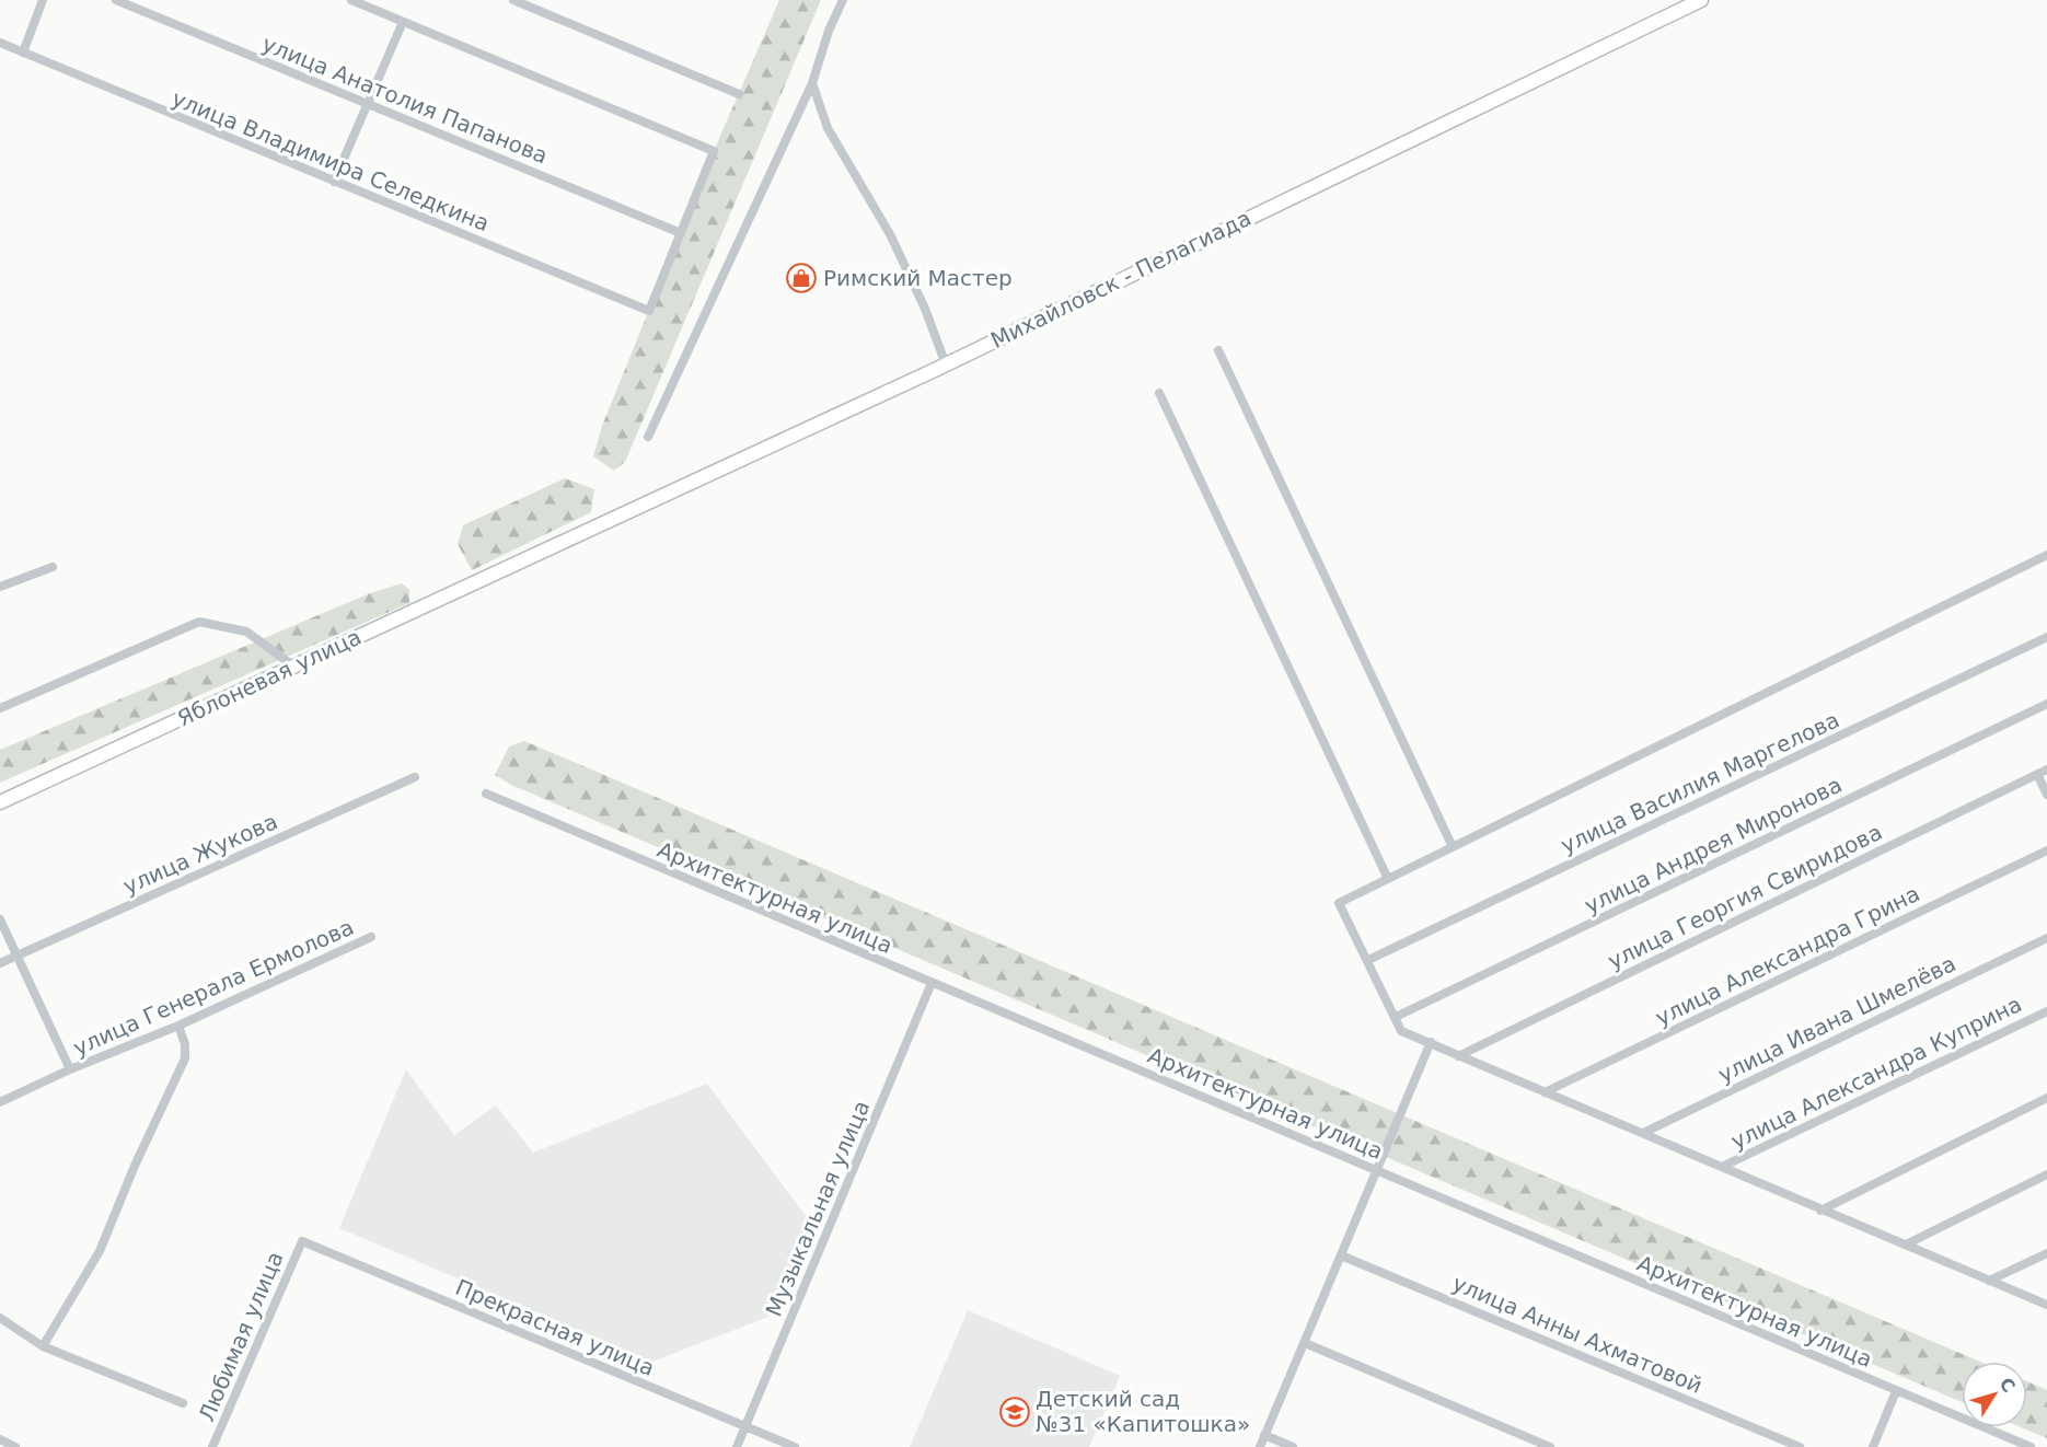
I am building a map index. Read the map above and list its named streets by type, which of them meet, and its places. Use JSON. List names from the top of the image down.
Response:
{
  "streets": {
    "street": [
      "улица Анатолия Папанова",
      "улица Владимира Селедкина",
      "Михайловск - Пелагиада",
      "Яблоневая улица",
      "улица Василия Маргелова",
      "улица Андрея Миронова",
      "улица Жукова",
      "улица Георгия Свиридова",
      "Архитектурная улица",
      "улица Александра Грина",
      "улица Генерала Ермолова",
      "улица Ивана Шмелёва",
      "улица Александра Куприна",
      "Музыкальная улица",
      "Прекрасная улица",
      "улица Анны Ахматовой",
      "Любимая улица"
    ]
  },
  "crossings": [
    ["улица Анатолия Папанова", "улица Владимира Селедкина"],
    ["Михайловск - Пелагиада", "Яблоневая улица"],
    ["Архитектурная улица", "Музыкальная улица"],
    ["Музыкальная улица", "Прекрасная улица"],
    ["Прекрасная улица", "Любимая улица"]
  ],
  "places": {
    "shop": ["Римский Мастер"],
    "school or university": ["Детский сад №31 «Капитошка»"]
  },
  "north": "top right"
}
